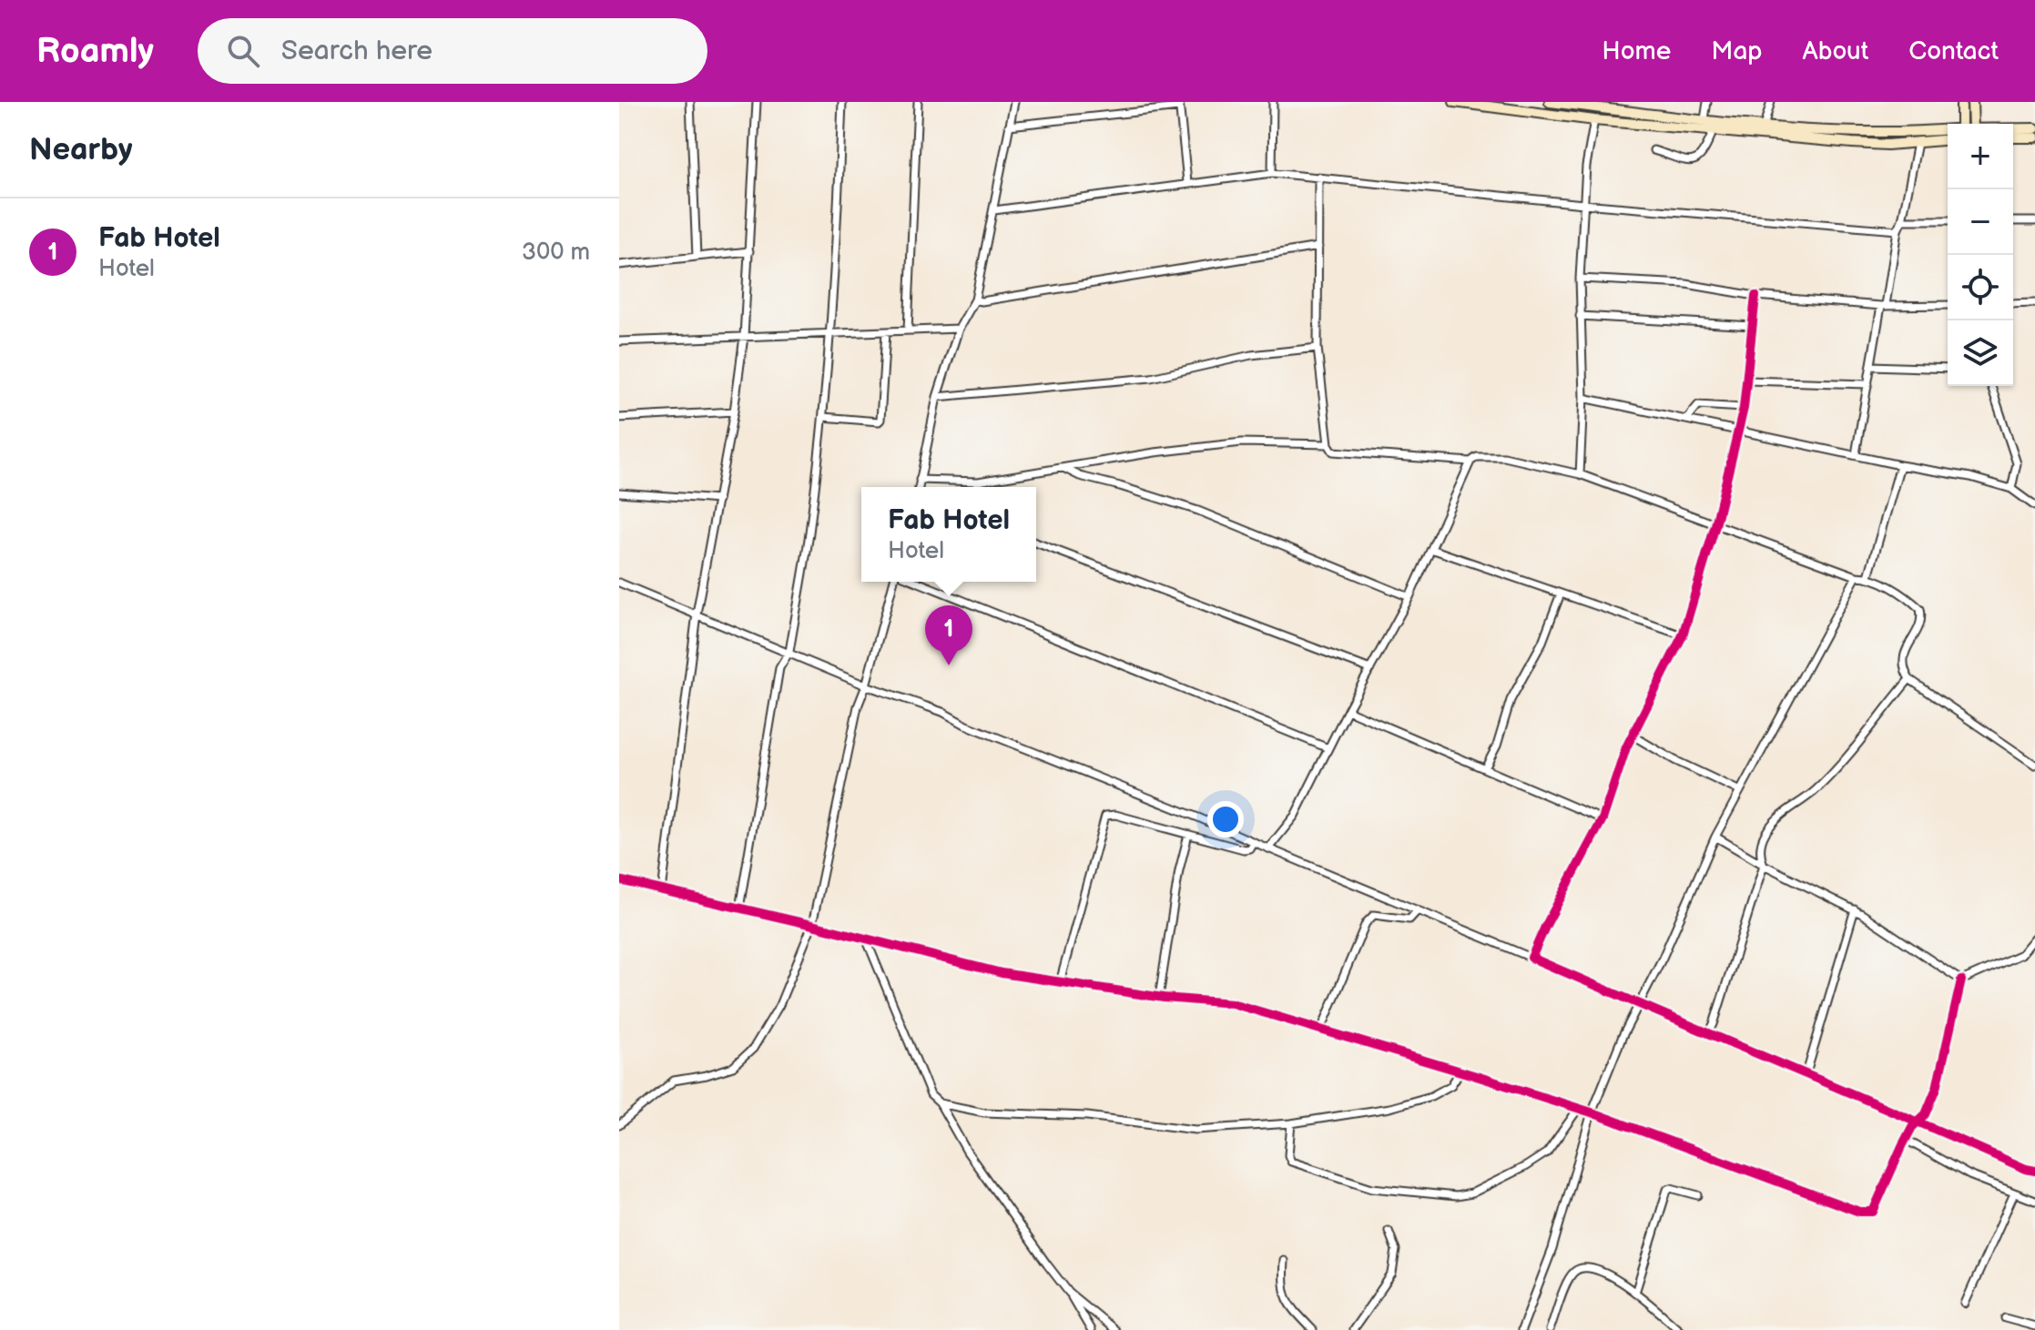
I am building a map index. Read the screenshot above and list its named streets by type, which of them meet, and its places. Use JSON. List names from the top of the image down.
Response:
{
  "page": {
    "header": "Roamly",
    "search": "Search here",
    "nav": [
      "Home",
      "Map",
      "About",
      "Contact"
    ],
    "heading": "Nearby",
    "map_buttons": ["+", "−"],
    "list": [
      {
        "mark": "1",
        "name": "Fab Hotel",
        "note": "Hotel",
        "value": "300 m"
      }
    ],
    "popup": ["Fab Hotel", "Hotel"],
    "pins": "1"
  }
}
